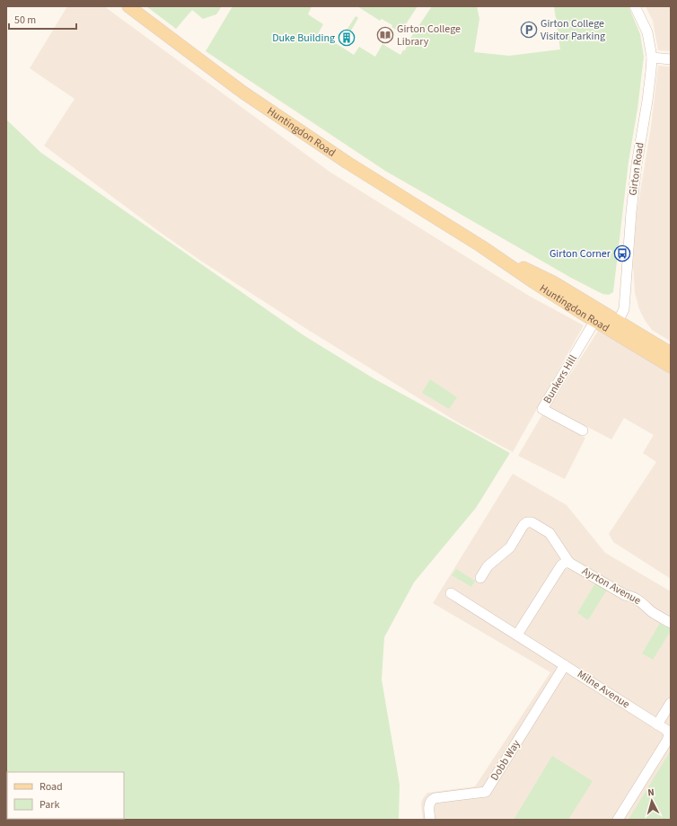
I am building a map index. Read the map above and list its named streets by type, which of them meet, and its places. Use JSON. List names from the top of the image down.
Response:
{
  "streets": {
    "main road": ["Huntingdon Road"],
    "street": [
      "Girton Road",
      "Bunkers Hill",
      "Ayrton Avenue",
      "Milne Avenue",
      "Dobb Way"
    ]
  },
  "crossings": [
    ["Huntingdon Road", "Girton Road"],
    ["Huntingdon Road", "Bunkers Hill"],
    ["Ayrton Avenue", "Milne Avenue"],
    ["Milne Avenue", "Dobb Way"]
  ],
  "places": {
    "parking": ["Girton College Visitor Parking"],
    "library": ["Girton College Library"],
    "building": ["Duke Building"],
    "bus stop": ["Girton Corner"]
  },
  "legend": ["Road", "Park"],
  "scale_bar": "50 m",
  "north": "top"
}
